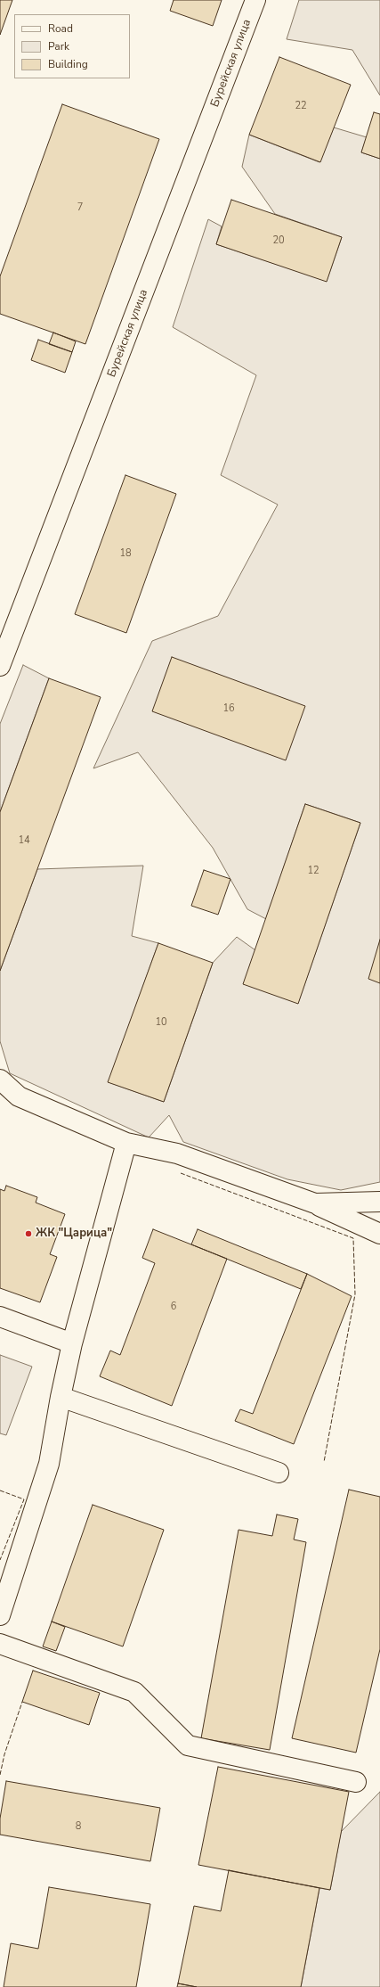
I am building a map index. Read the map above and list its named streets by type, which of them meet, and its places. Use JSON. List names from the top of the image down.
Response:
{
  "streets": {
    "street": ["Бурейская улица"]
  },
  "places": ["ЖК \"Царица\""],
  "house_numbers": [
    "22",
    "7",
    "20",
    "18",
    "16",
    "14",
    "12",
    "10",
    "6",
    "8"
  ],
  "legend": ["Road", "Park", "Building"]
}
